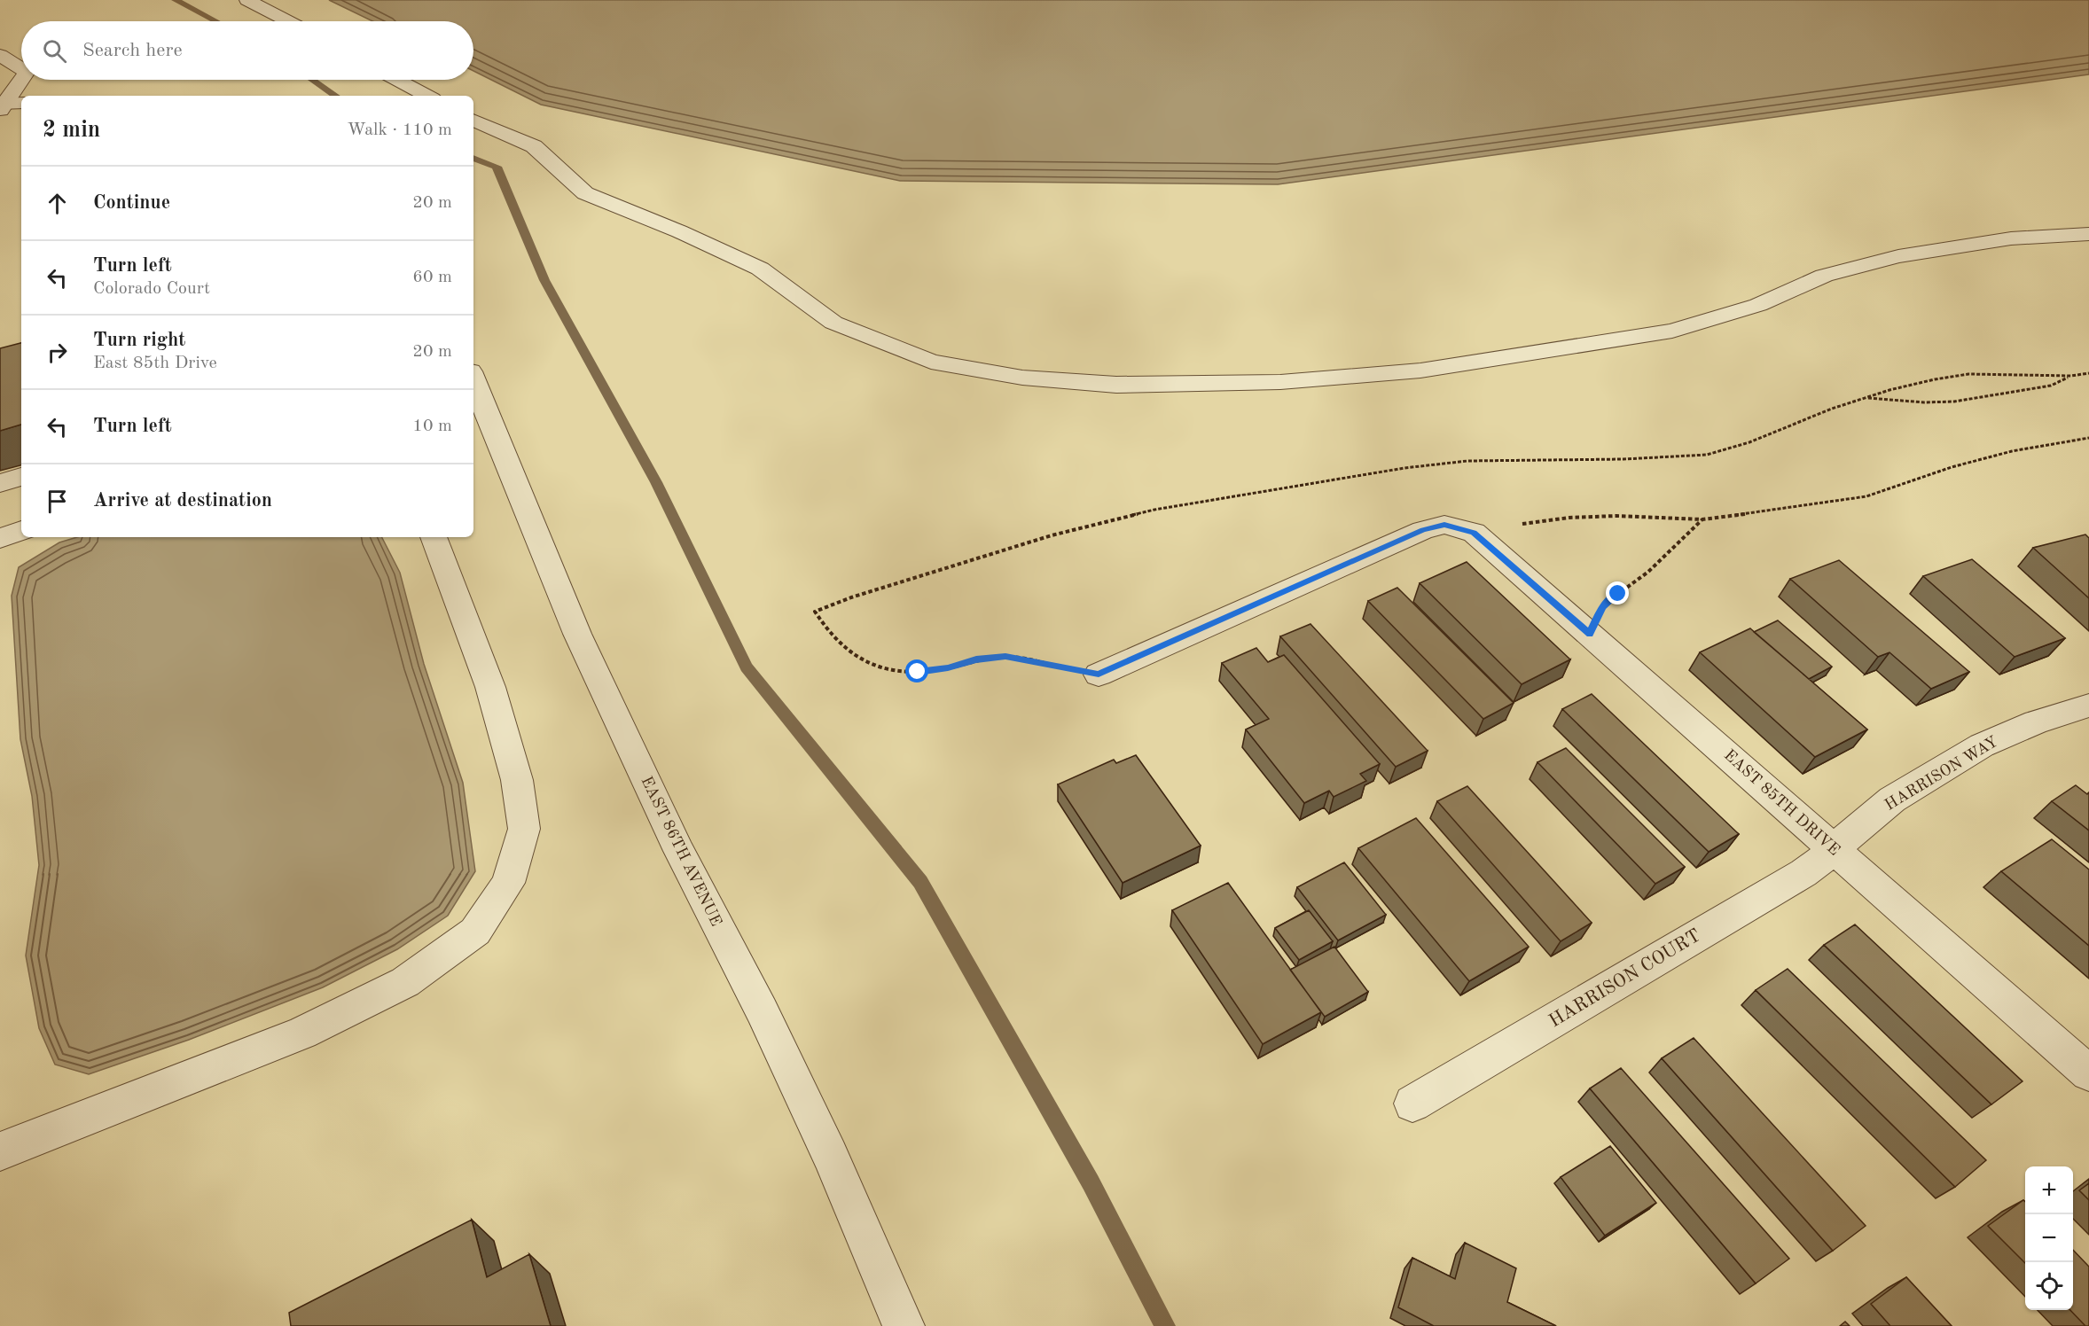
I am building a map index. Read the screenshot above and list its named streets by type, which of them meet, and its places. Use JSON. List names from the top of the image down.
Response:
{
  "streets": {
    "street": [
      "HARRISON WAY",
      "EAST 85TH DRIVE",
      "EAST 86TH AVENUE",
      "HARRISON COURT"
    ]
  },
  "crossings": [
    ["HARRISON WAY", "EAST 85TH DRIVE"],
    ["HARRISON WAY", "HARRISON COURT"],
    ["EAST 85TH DRIVE", "HARRISON COURT"]
  ],
  "page": {
    "search": "Search here",
    "heading": ["2 min", "Walk · 110 m"],
    "list": [
      ["Continue", "20 m"],
      ["Turn left", "Colorado Court", "60 m"],
      ["Turn right", "East 85th Drive", "20 m"],
      ["Turn left", "10 m"],
      "Arrive at destination"
    ],
    "map_buttons": ["+", "−"]
  }
}
